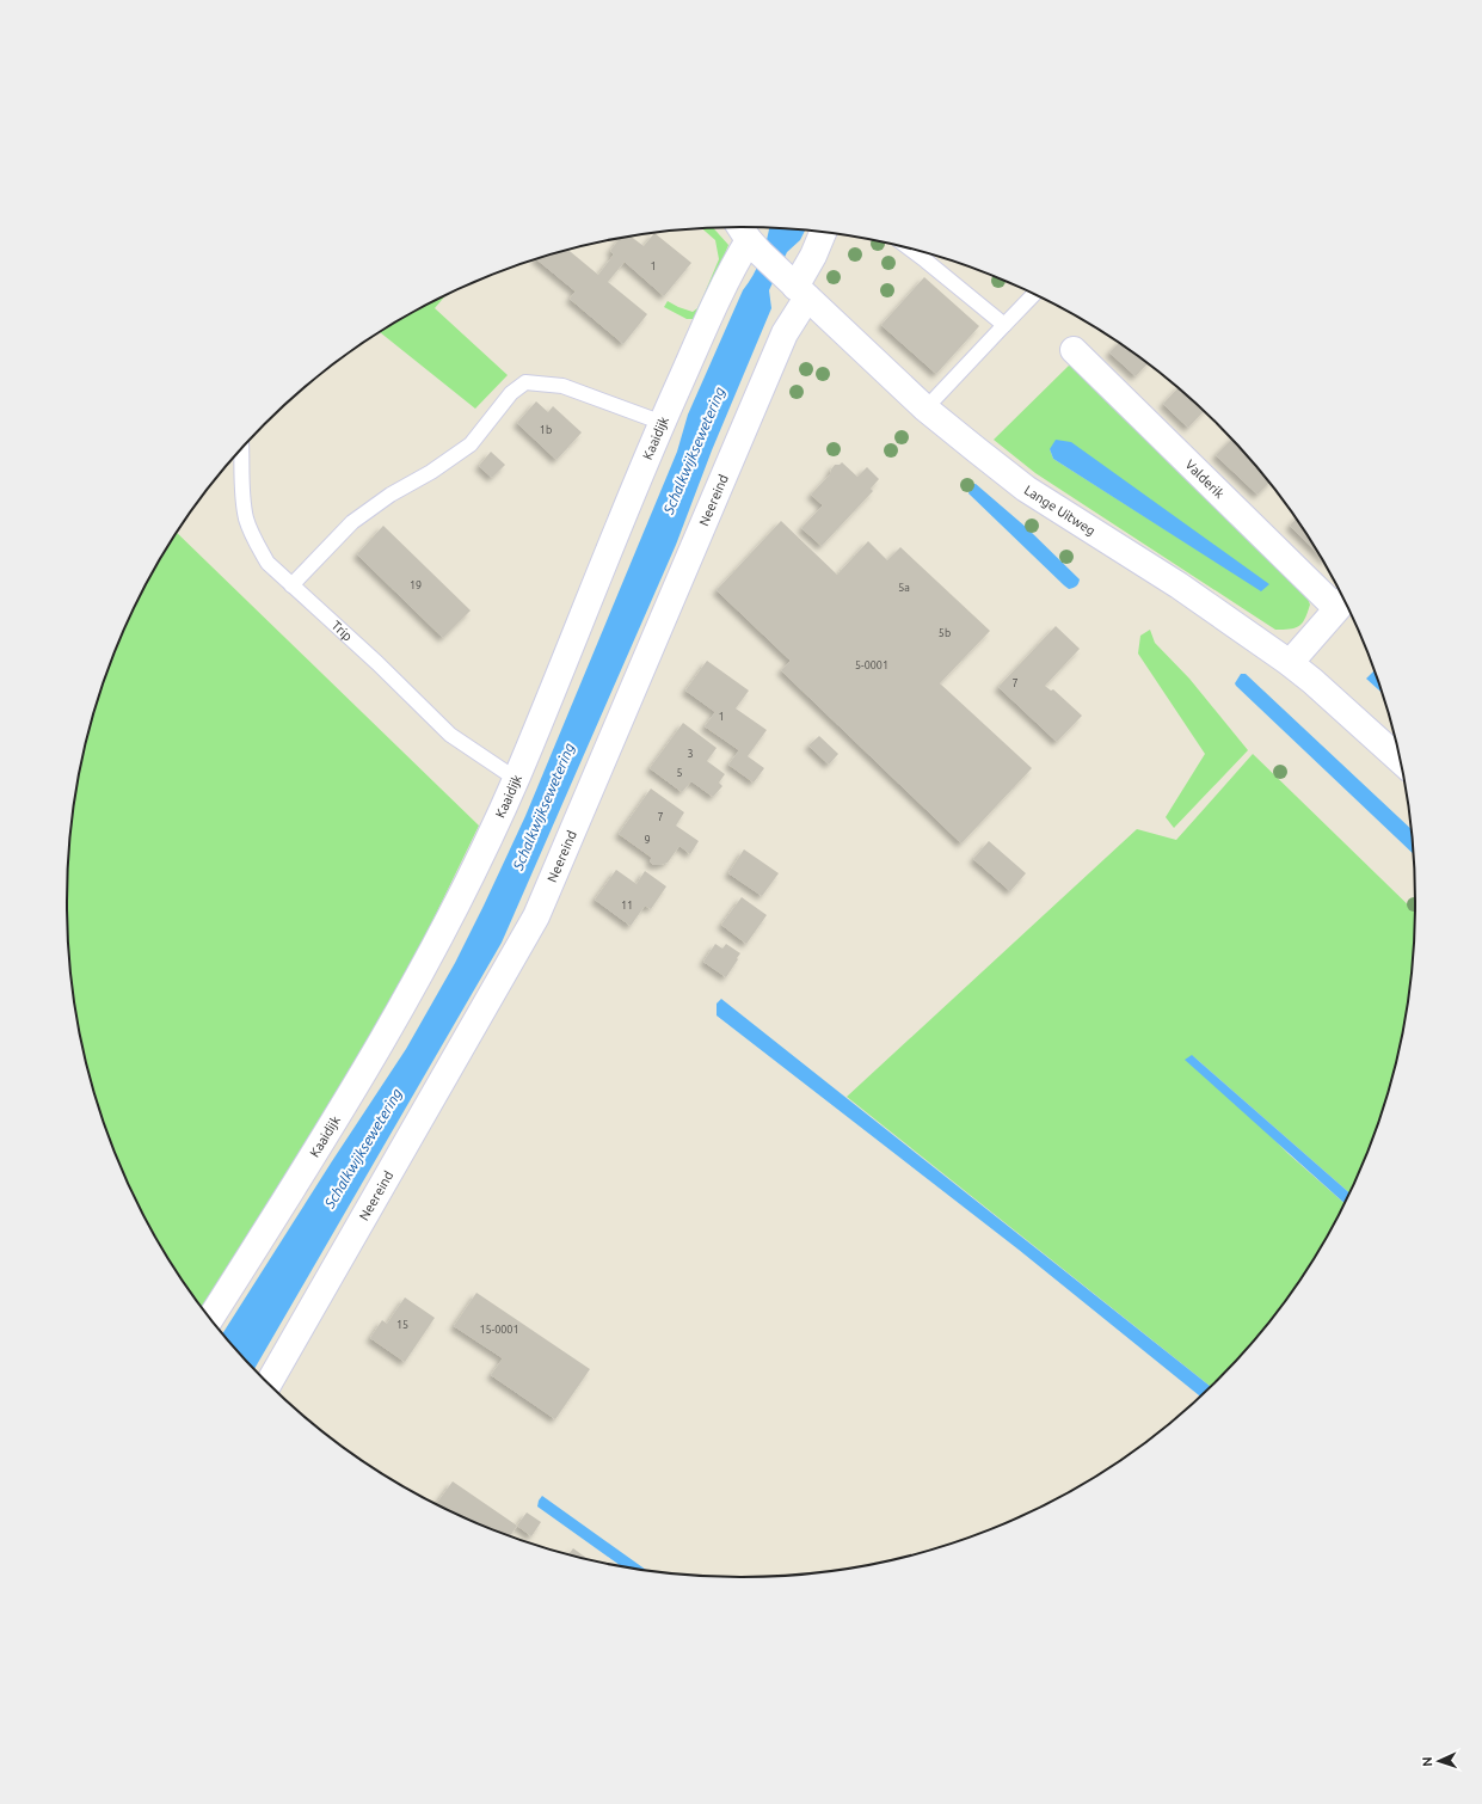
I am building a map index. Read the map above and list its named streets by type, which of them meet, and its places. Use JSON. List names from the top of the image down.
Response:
{
  "streets": {
    "street": [
      "Kaaidijk",
      "Valderik",
      "Neereind",
      "Lange Uitweg"
    ],
    "lane": ["Trip"]
  },
  "crossings": [
    ["Kaaidijk", "Lange Uitweg"],
    ["Kaaidijk", "Trip"],
    ["Valderik", "Lange Uitweg"],
    ["Neereind", "Lange Uitweg"]
  ],
  "water": ["Schalkwijksewetering"],
  "house_numbers": [
    "1",
    "1b",
    "19",
    "5a",
    "5b",
    "5-0001",
    "7",
    "1",
    "3",
    "5",
    "7",
    "9",
    "11",
    "15",
    "15-0001"
  ],
  "north": "left"
}
